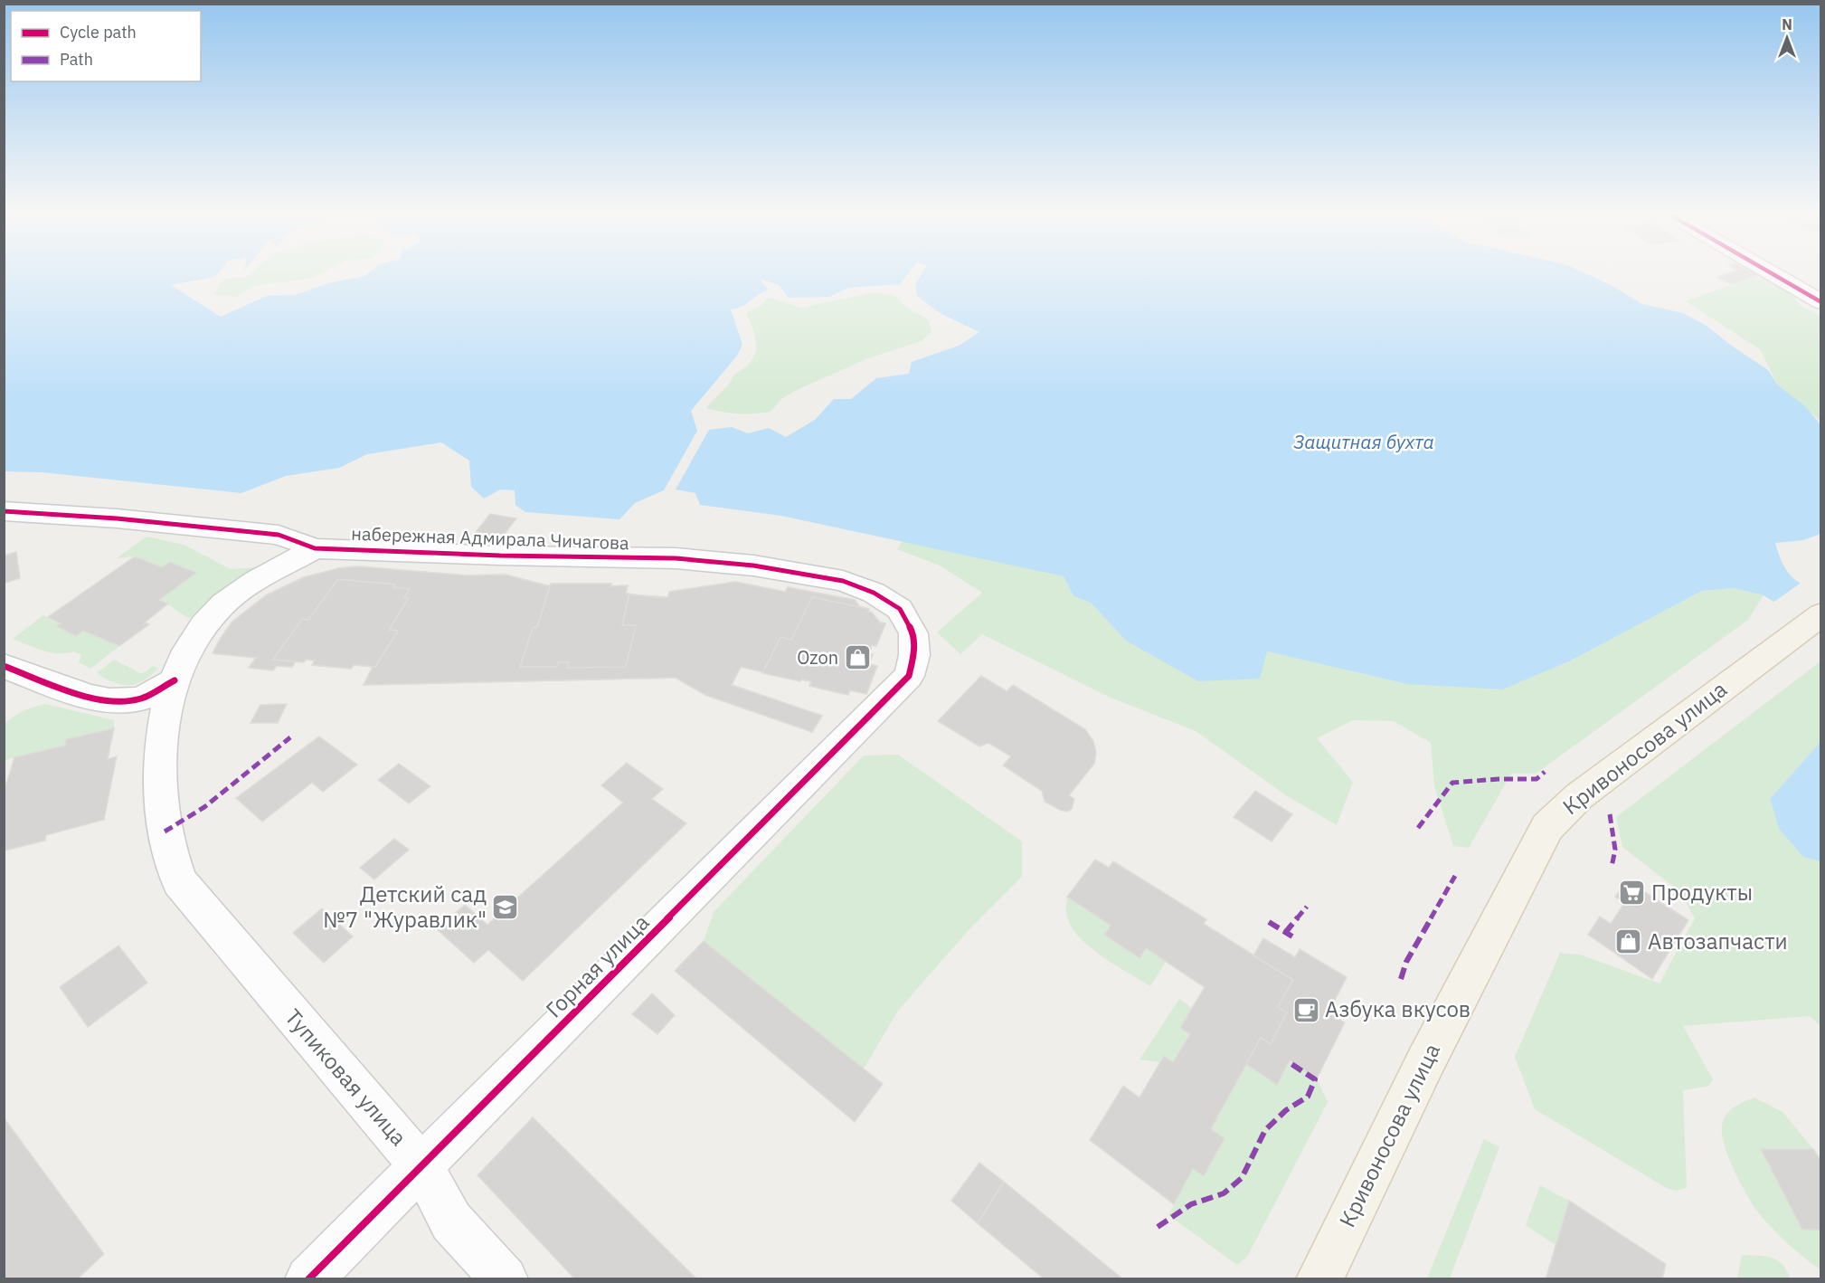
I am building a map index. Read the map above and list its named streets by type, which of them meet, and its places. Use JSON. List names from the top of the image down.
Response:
{
  "streets": {
    "main road": ["Кривоносова улица"],
    "street": ["набережная Адмирала Чичагова", "Горная улица", "Тупиковая улица"]
  },
  "crossings": [
    ["набережная Адмирала Чичагова", "Горная улица"],
    ["Горная улица", "Тупиковая улица"]
  ],
  "water": ["Защитная бухта"],
  "places": {
    "shop": ["Ozon", "Автозапчасти"],
    "supermarket": ["Продукты"],
    "school or university": ["Детский сад №7 \"Журавлик\""],
    "cafe": ["Азбука вкусов"]
  },
  "legend": ["Cycle path", "Path"],
  "north": "top"
}
